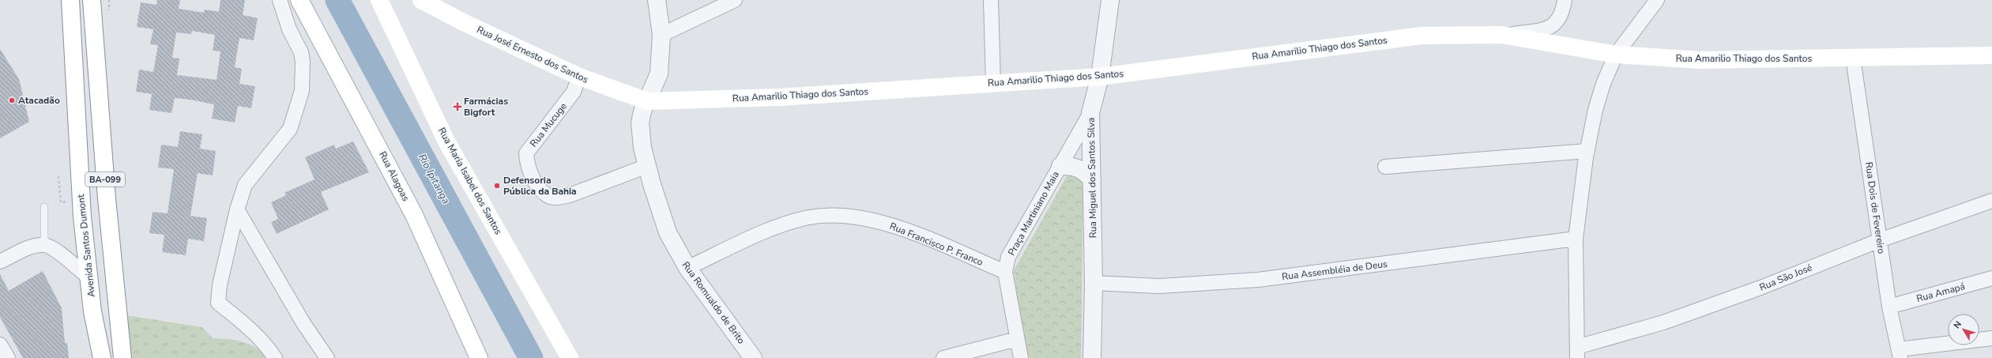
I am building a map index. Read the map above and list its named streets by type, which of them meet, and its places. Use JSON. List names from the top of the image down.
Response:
{
  "streets": {
    "main road": [
      "Rua Amarilio Thiago dos Santos",
      "Rua José Ernesto dos Santos",
      "Rua Alagoas",
      "BA-099",
      "Rua Maria Isabel dos Santos",
      "Avenida Santos Dumont"
    ],
    "street": [
      "Rua Mucuge",
      "Rua Miguel dos Santos Silva",
      "Rua Dois de Fevereiro",
      "Praça Martiniano Maia",
      "Rua Francisco P. Franco",
      "Rua Assembléia de Deus",
      "Rua São José",
      "Rua Amapá",
      "Rua Romualdo de Brito"
    ]
  },
  "crossings": [
    ["Rua Amarilio Thiago dos Santos", "Rua José Ernesto dos Santos"],
    ["Rua Amarilio Thiago dos Santos", "Rua Miguel dos Santos Silva"],
    ["Rua Amarilio Thiago dos Santos", "Rua Dois de Fevereiro"],
    ["Rua Amarilio Thiago dos Santos", "Rua Romualdo de Brito"],
    ["Rua José Ernesto dos Santos", "Rua Mucuge"],
    ["Rua José Ernesto dos Santos", "Rua Romualdo de Brito"],
    ["Rua Mucuge", "Rua Romualdo de Brito"],
    ["Rua Miguel dos Santos Silva", "Praça Martiniano Maia"],
    ["Rua Miguel dos Santos Silva", "Rua Assembléia de Deus"],
    ["Rua Dois de Fevereiro", "Rua São José"],
    ["Rua Dois de Fevereiro", "Rua Amapá"],
    ["Praça Martiniano Maia", "Rua Francisco P. Franco"],
    ["Rua Francisco P. Franco", "Rua Romualdo de Brito"]
  ],
  "water": ["Rio Ipitanga"],
  "places": {
    "other": ["Atacadão", "Defensoria Pública da Bahia"],
    "health": ["Farmácias Bigfort"]
  },
  "north": "top left"
}
